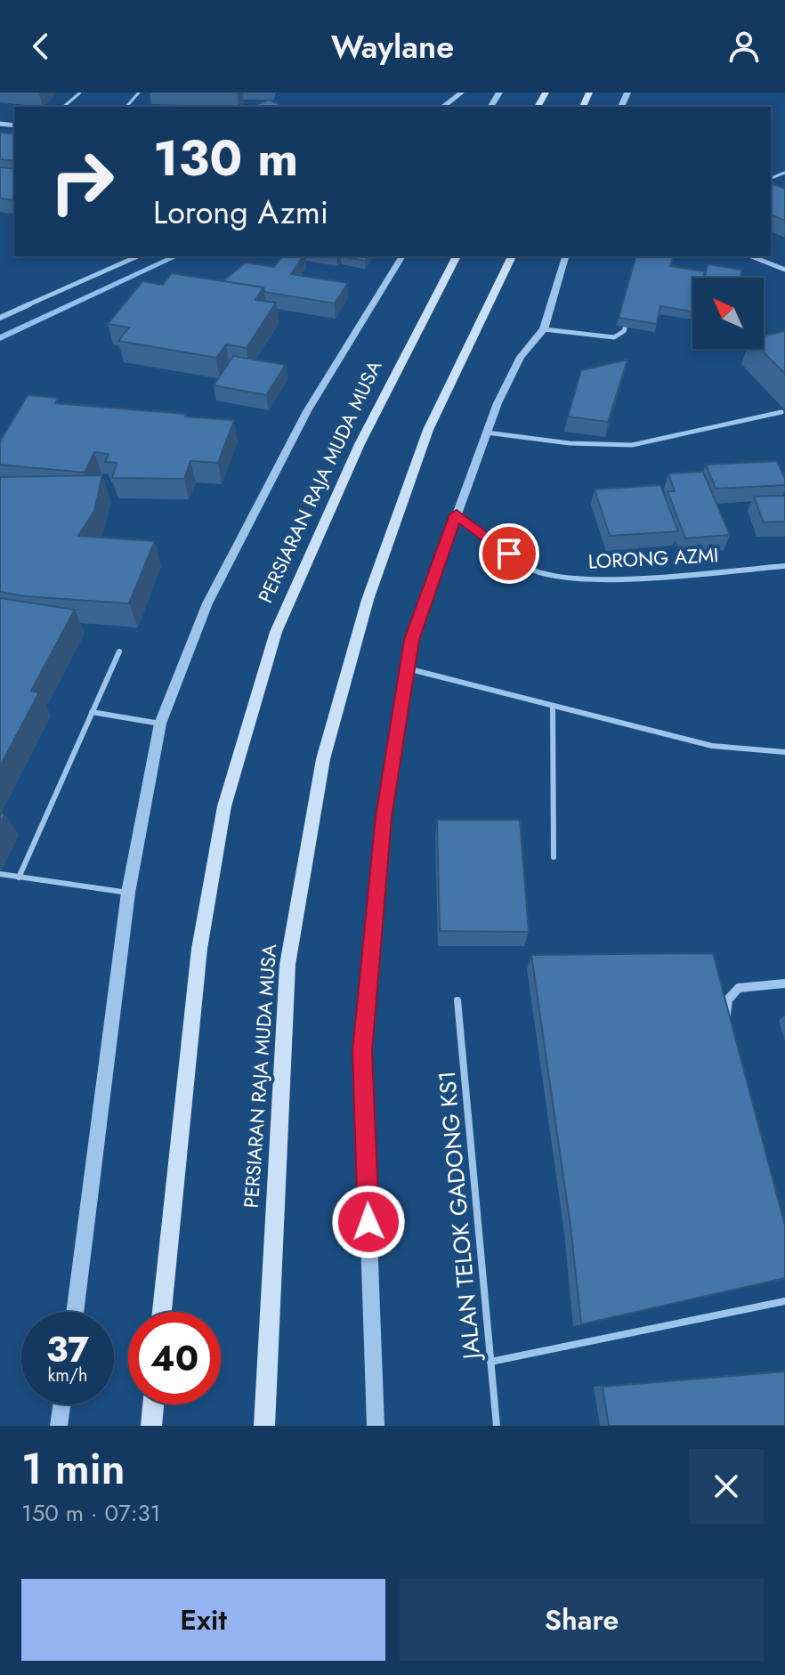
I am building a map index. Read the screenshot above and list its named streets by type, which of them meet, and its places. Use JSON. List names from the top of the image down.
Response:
{
  "streets": {
    "main road": ["PERSIARAN RAJA MUDA MUSA"],
    "street": ["LORONG AZMI"],
    "lane": ["JALAN TELOK GADONG KS1"]
  },
  "north": "top left",
  "page": {
    "header": "Waylane",
    "turn": ["130 m", "Lorong Azmi"],
    "speed": "37 km/h",
    "limit": "40",
    "heading": ["1 min", "150 m · 07:31"],
    "buttons": ["Exit", "Share"]
  }
}
